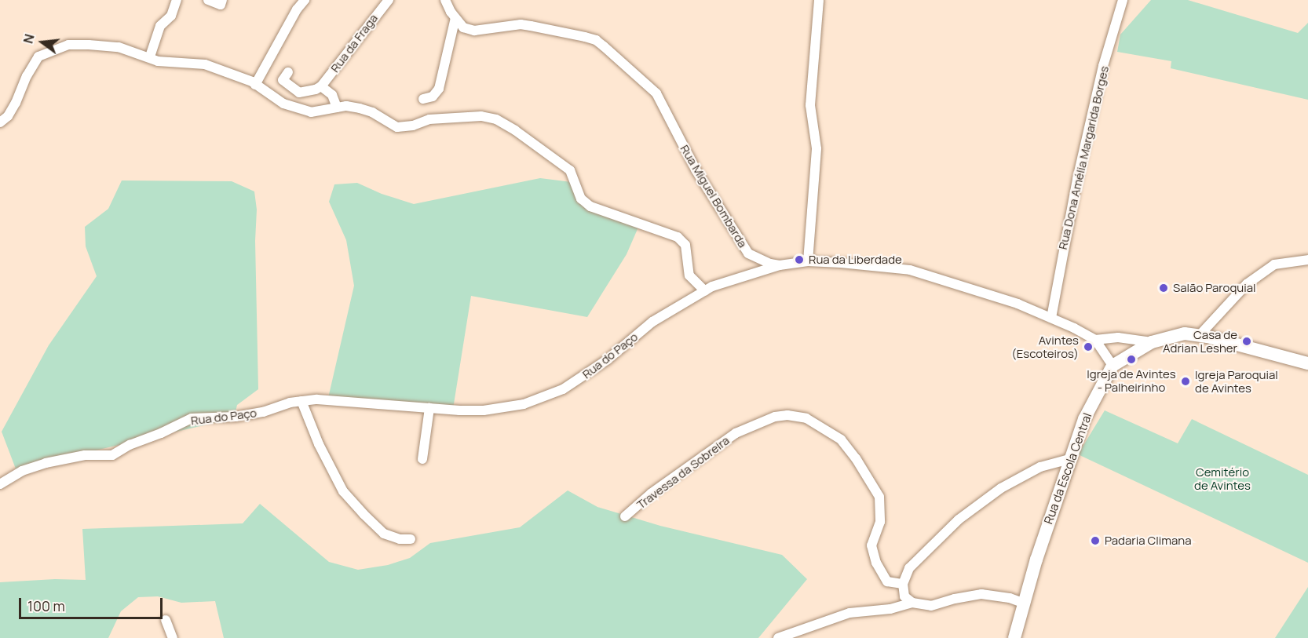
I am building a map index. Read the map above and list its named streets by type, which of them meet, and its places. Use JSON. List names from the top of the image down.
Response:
{
  "streets": {
    "street": [
      "Rua da Fraga",
      "Rua Dona Amélia Margarida Borges",
      "Rua Miguel Bombarda",
      "Rua do Paço",
      "Rua da Escola Central",
      "Travessa da Sobreira"
    ]
  },
  "crossings": [
    ["Rua Dona Amélia Margarida Borges", "Rua Miguel Bombarda"],
    ["Rua Miguel Bombarda", "Rua do Paço"],
    ["Rua Miguel Bombarda", "Rua da Escola Central"]
  ],
  "parks": ["Cemitério de Avintes"],
  "places": [
    "Rua da Liberdade",
    "Salão Paroquial",
    "Casa de Adrian Lesher",
    "Avintes (Escoteiros)",
    "Igreja de Avintes - Palheirinho",
    "Igreja Paroquial de Avintes",
    "Padaria Climana"
  ],
  "scale_bar": "100 m",
  "north": "left"
}
